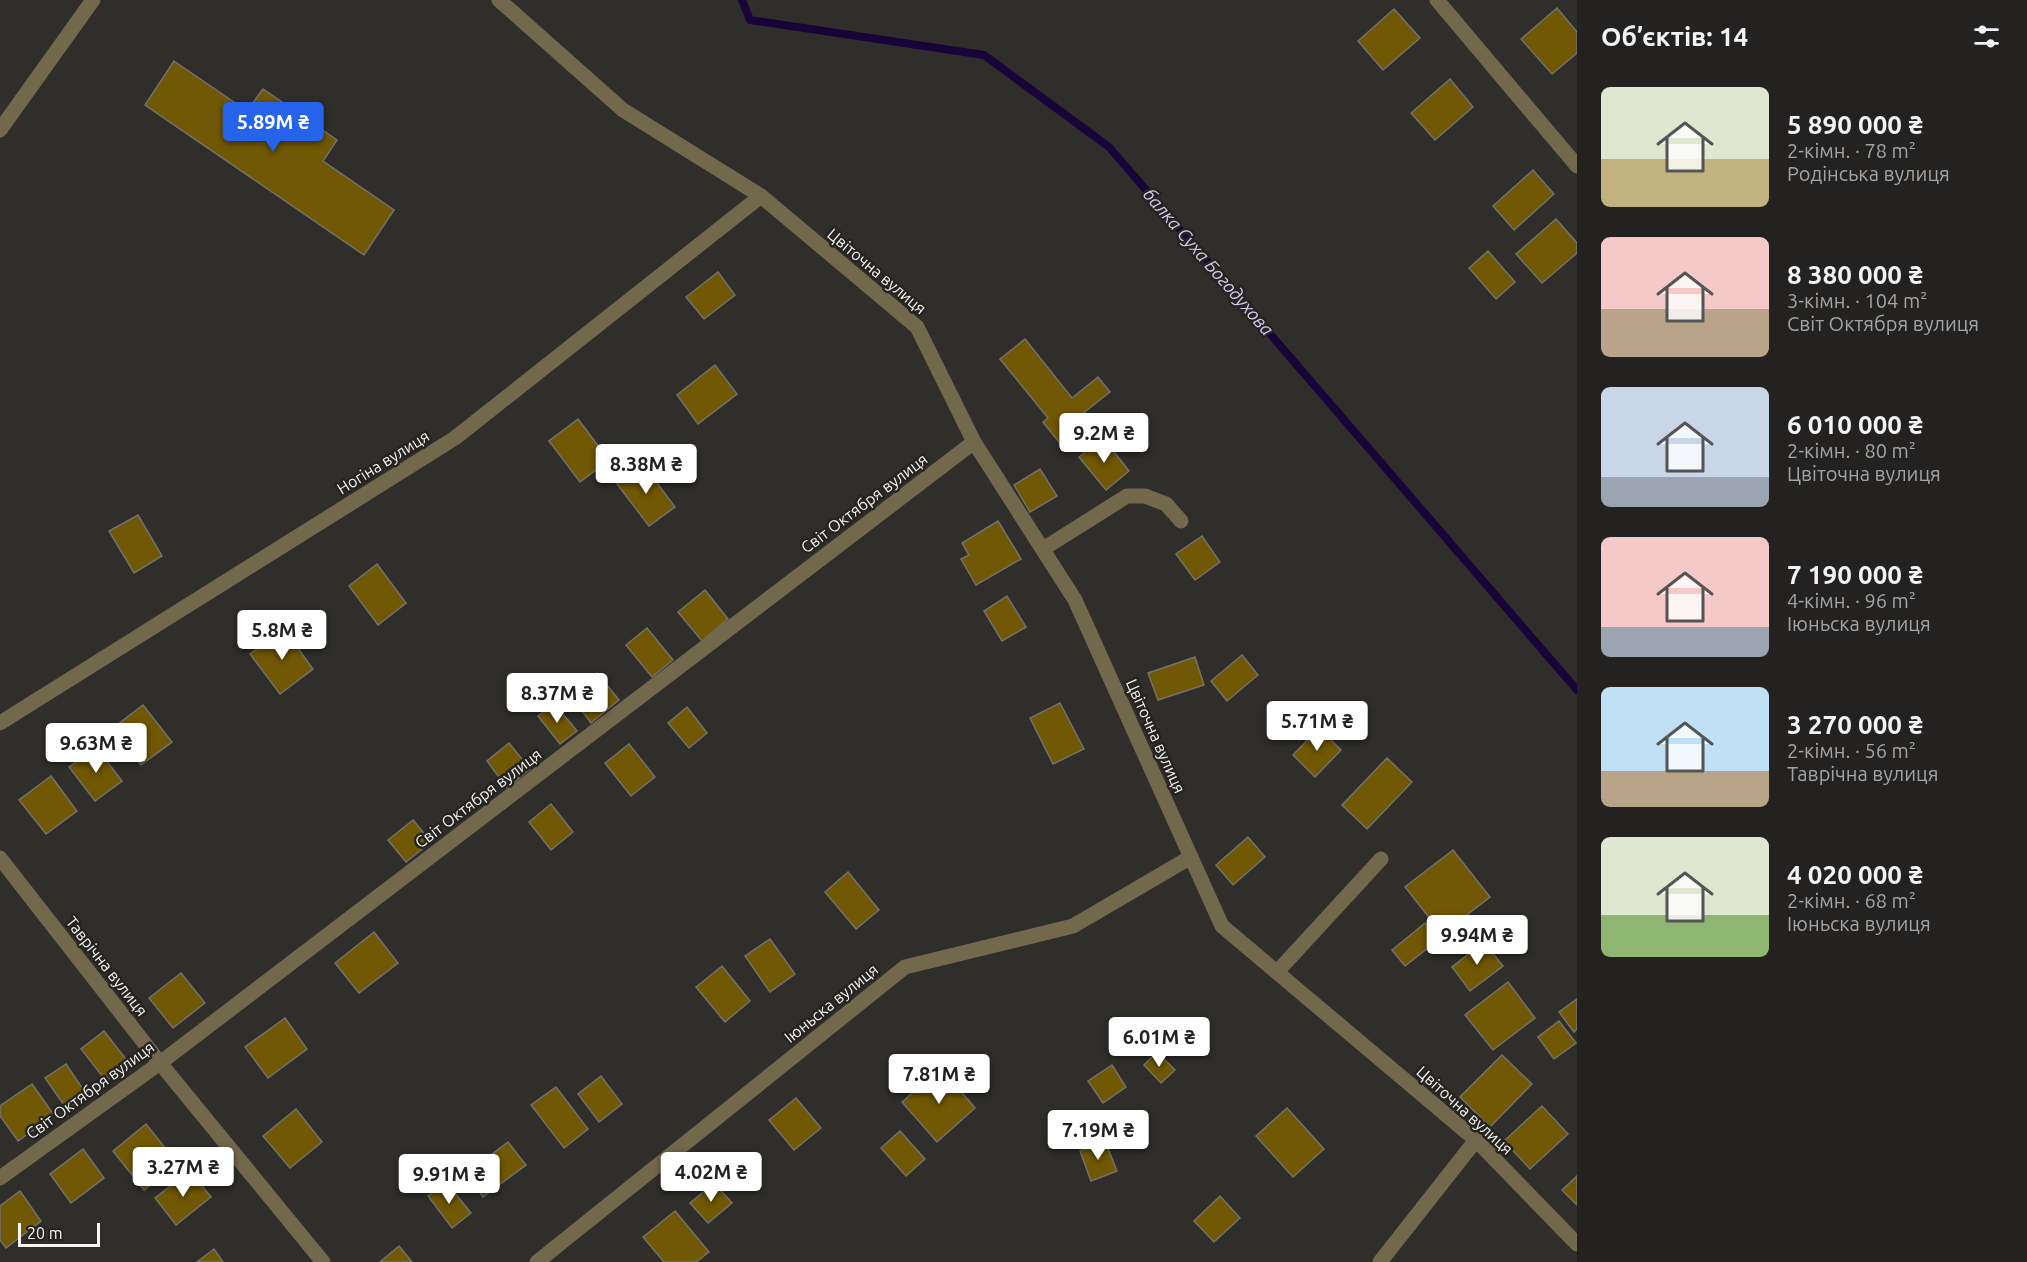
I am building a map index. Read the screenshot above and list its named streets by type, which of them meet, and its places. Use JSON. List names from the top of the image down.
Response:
{
  "streets": {
    "street": [
      "Цвiточна вулиця",
      "Ногіна вулиця",
      "Світ Октября вулиця",
      "Таврічна вулиця",
      "Iюньска вулиця"
    ]
  },
  "crossings": [
    ["Цвiточна вулиця", "Ногіна вулиця"],
    ["Цвiточна вулиця", "Світ Октября вулиця"],
    ["Цвiточна вулиця", "Iюньска вулиця"],
    ["Світ Октября вулиця", "Таврічна вулиця"]
  ],
  "water": ["балка Суха Богодухова"],
  "scale_bar": "20 m",
  "page": {
    "heading": "Об’єктів: 14",
    "list": [
      {
        "name": "5 890 000 ₴",
        "note": "2-кімн. · 78 m² · Родінська вулиця"
      },
      {
        "name": "8 380 000 ₴",
        "note": "3-кімн. · 104 m² · Світ Октября вулиця"
      },
      {
        "name": "6 010 000 ₴",
        "note": "2-кімн. · 80 m² · Цвiточна вулиця"
      },
      {
        "name": "7 190 000 ₴",
        "note": "4-кімн. · 96 m² · Iюньска вулиця"
      },
      {
        "name": "3 270 000 ₴",
        "note": "2-кімн. · 56 m² · Таврічна вулиця"
      },
      {
        "name": "4 020 000 ₴",
        "note": "2-кімн. · 68 m² · Iюньска вулиця"
      }
    ],
    "price": [
      "5.89M ₴",
      "9.2M ₴",
      "8.38M ₴",
      "5.8M ₴",
      "8.37M ₴",
      "5.71M ₴",
      "9.63M ₴",
      "9.94M ₴",
      "6.01M ₴",
      "7.81M ₴",
      "7.19M ₴",
      "3.27M ₴",
      "4.02M ₴",
      "9.91M ₴"
    ],
    "scale": "20 m"
  }
}
